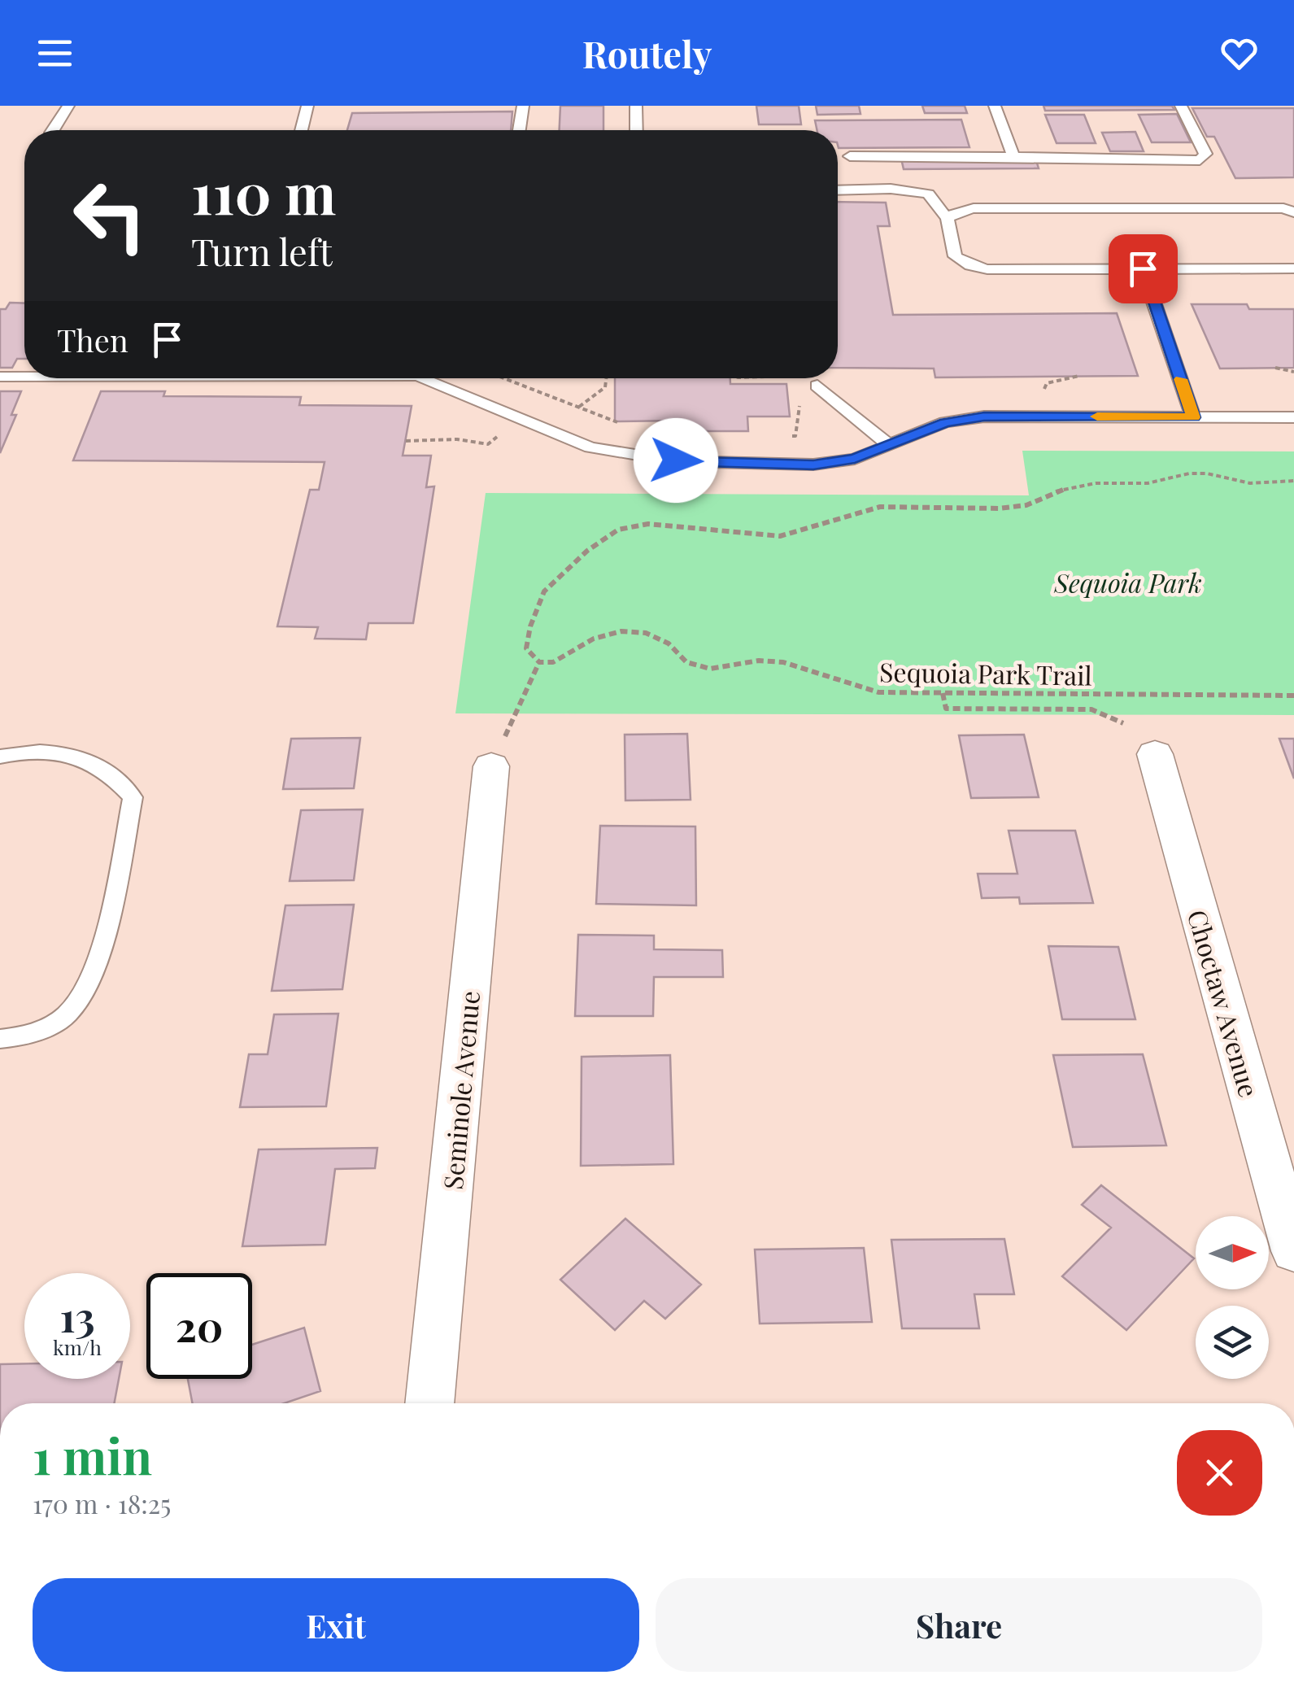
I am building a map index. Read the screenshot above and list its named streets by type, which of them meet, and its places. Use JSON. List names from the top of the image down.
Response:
{
  "streets": {
    "street": ["Choctaw Avenue", "Seminole Avenue"],
    "path": ["Sequoia Park Trail"]
  },
  "parks": ["Sequoia Park"],
  "north": "right",
  "page": {
    "header": "Routely",
    "turn": ["110 m", "Turn left"],
    "then": "Then",
    "speed": "13 km/h",
    "limit": "20",
    "heading": ["1 min", "170 m · 18:25"],
    "buttons": ["Exit", "Share"]
  }
}
